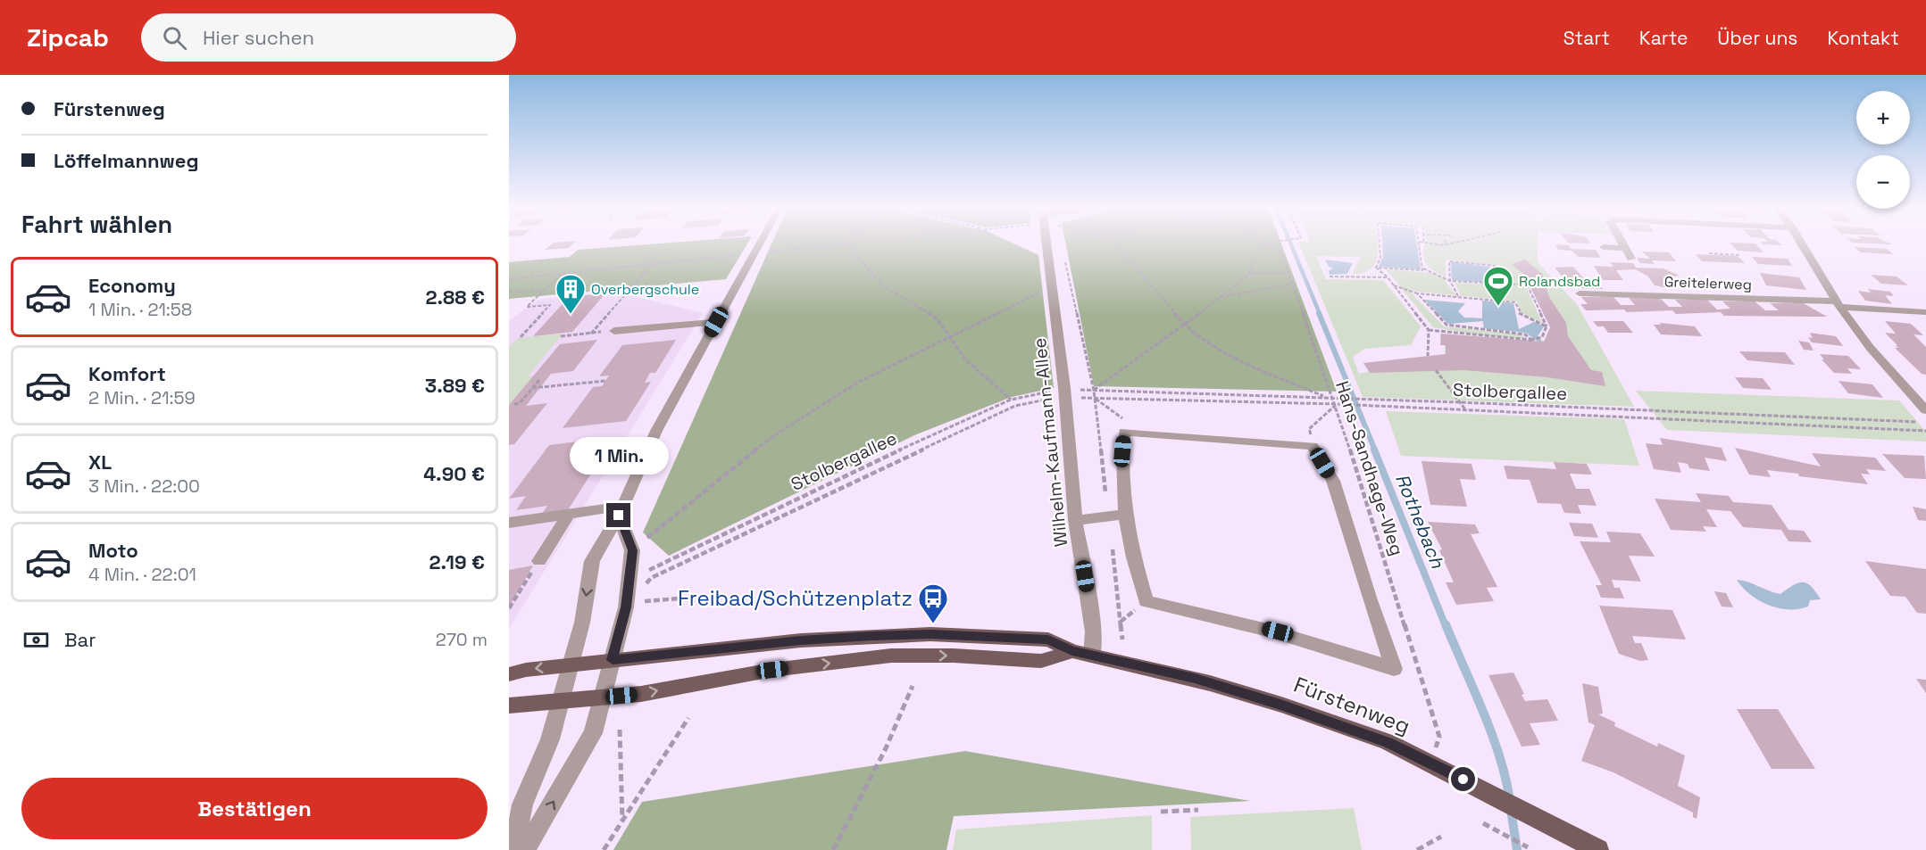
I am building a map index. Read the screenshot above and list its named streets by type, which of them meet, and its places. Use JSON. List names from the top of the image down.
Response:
{
  "streets": {
    "main road": ["Fürstenweg"],
    "street": ["Greitelerweg", "Wilhelm-Kaufmann-Allee"],
    "path": ["Stolbergallee", "Hans-Sandhage-Weg"]
  },
  "crossings": [
    ["Stolbergallee", "Hans-Sandhage-Weg"],
    ["Wilhelm-Kaufmann-Allee", "Fürstenweg"],
    ["Hans-Sandhage-Weg", "Fürstenweg"]
  ],
  "water": ["Rothebach"],
  "places": {
    "sports": ["Rolandsbad"],
    "building": ["Overbergschule"],
    "bus stop": ["Freibad/Schützenplatz"]
  },
  "page": {
    "header": "Zipcab",
    "search": "Hier suchen",
    "nav": [
      "Start",
      "Karte",
      "Über uns",
      "Kontakt"
    ],
    "banner": ["Fürstenweg", "Löffelmannweg"],
    "map_buttons": ["+", "−"],
    "heading": "Fahrt wählen",
    "list": [
      {
        "name": "Economy",
        "note": "1 Min. · 21:58",
        "value": "2.88 €"
      },
      {
        "name": "Komfort",
        "note": "2 Min. · 21:59",
        "value": "3.89 €"
      },
      {
        "name": "XL",
        "note": "3 Min. · 22:00",
        "value": "4.90 €"
      },
      {
        "name": "Moto",
        "note": "4 Min. · 22:01",
        "value": "2.19 €"
      }
    ],
    "bubble": "1 Min.",
    "pay": ["Bar", "270 m"],
    "buttons": "Bestätigen"
  }
}
